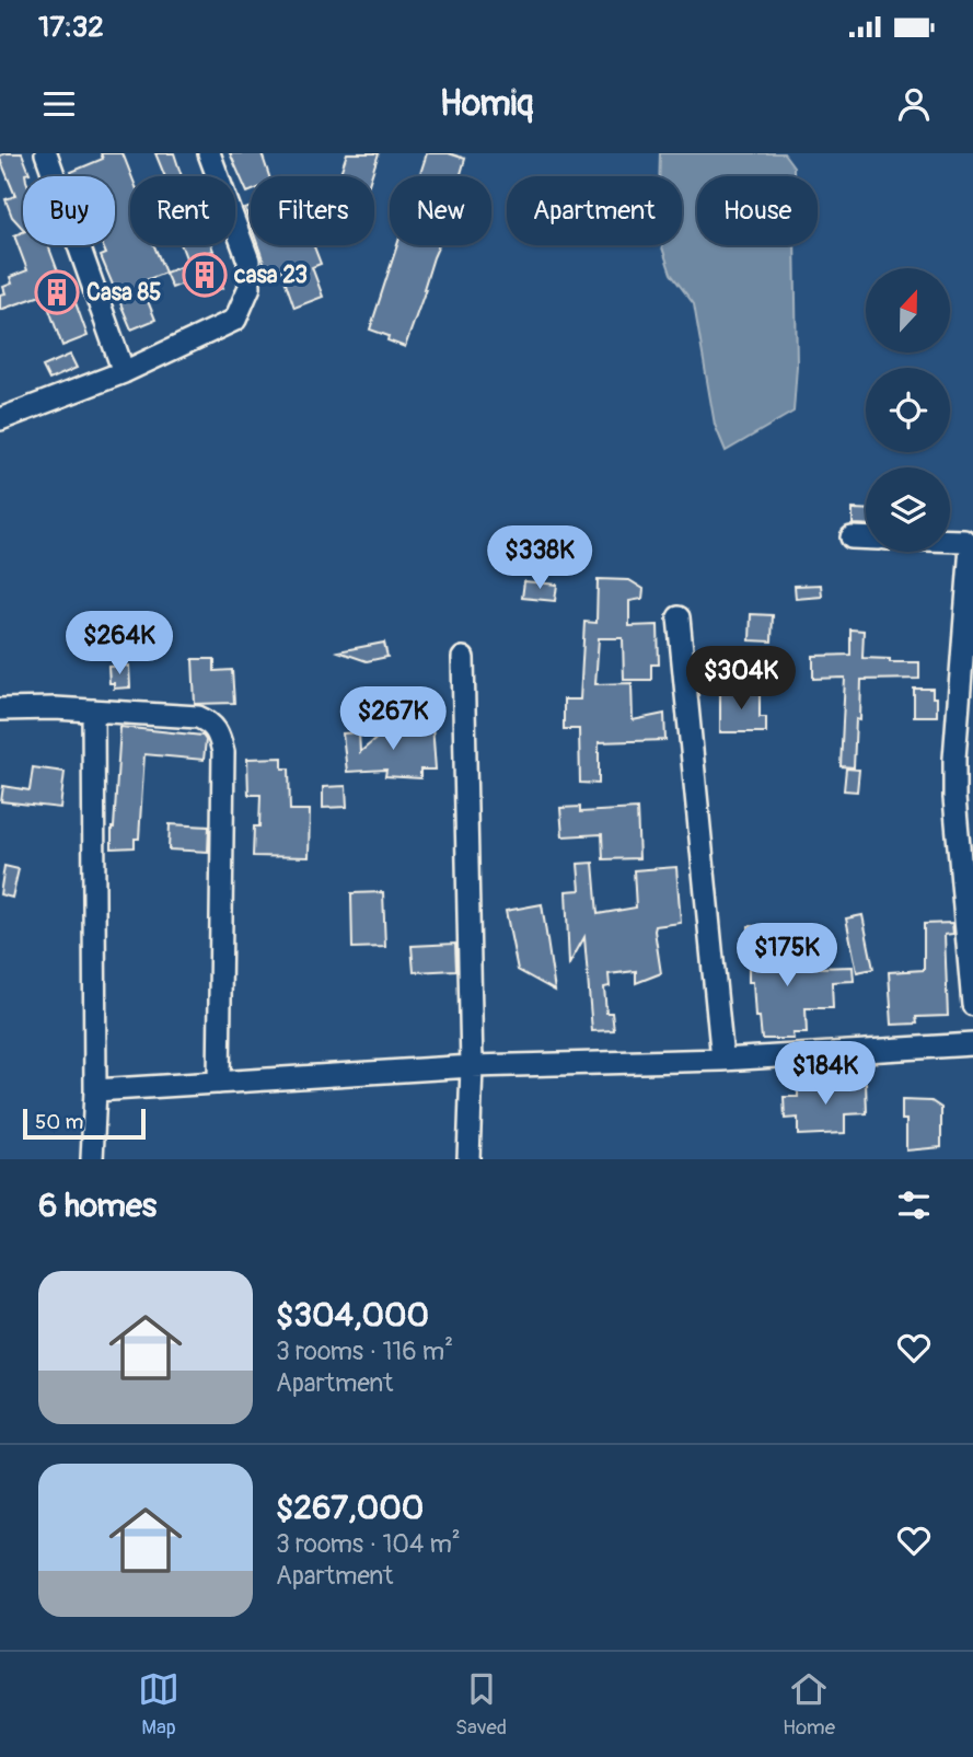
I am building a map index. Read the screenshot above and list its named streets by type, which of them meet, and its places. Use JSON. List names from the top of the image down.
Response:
{
  "places": {
    "building": ["casa 23", "Casa 85"]
  },
  "scale_bar": "50 m",
  "north": "top",
  "page": {
    "status": "17:32",
    "header": "Homiq",
    "chip": [
      "Buy",
      "Rent",
      "Filters",
      "New",
      "Apartment",
      "House"
    ],
    "price": [
      "$338K",
      "$264K",
      "$304K",
      "$267K",
      "$175K",
      "$184K"
    ],
    "scale": "50 m",
    "heading": "6 homes",
    "list": [
      {
        "name": "$304,000",
        "note": "3 rooms · 116 m² · Apartment"
      },
      {
        "name": "$267,000",
        "note": "3 rooms · 104 m² · Apartment"
      }
    ],
    "tabs": ["Map", "Saved", "Home"]
  }
}
